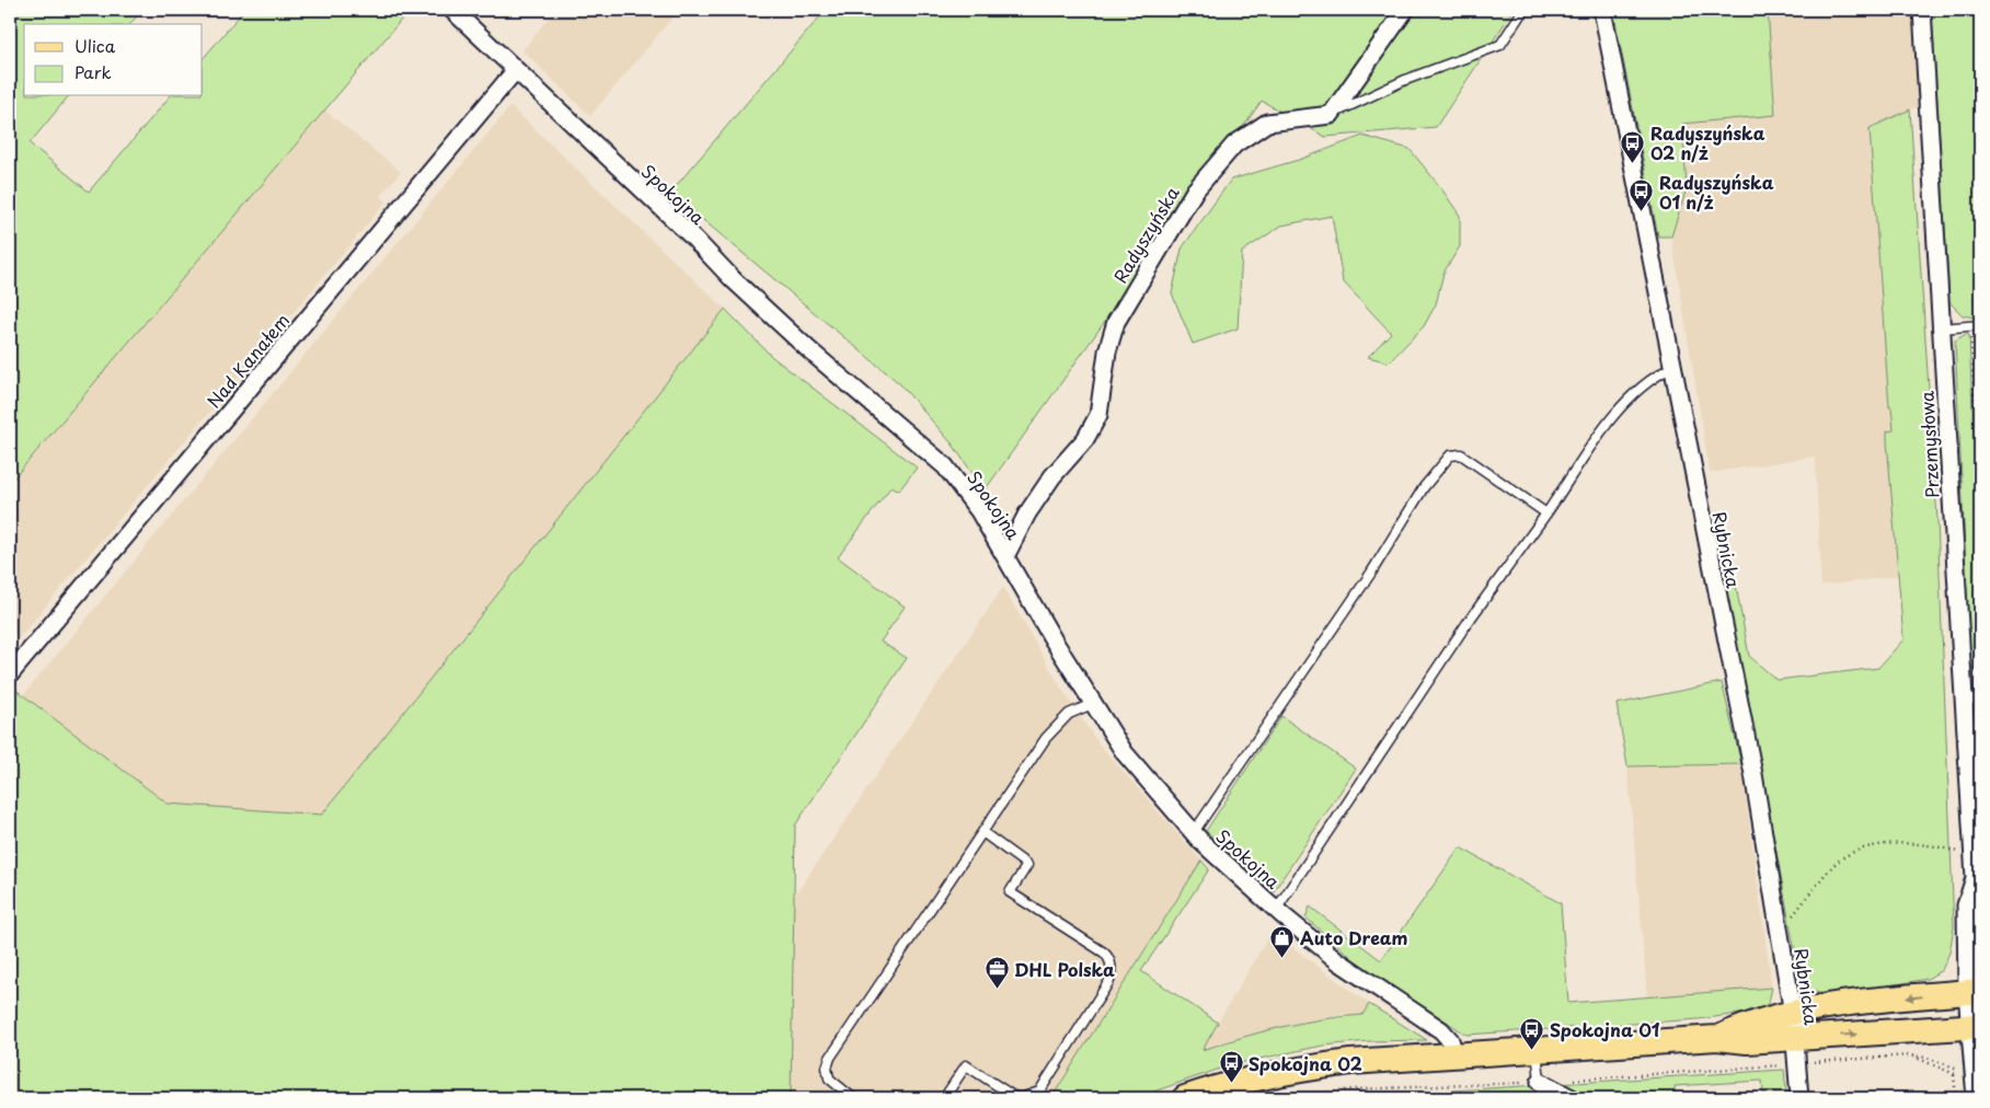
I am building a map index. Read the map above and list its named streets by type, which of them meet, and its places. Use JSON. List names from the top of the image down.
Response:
{
  "streets": {
    "street": [
      "Spokojna",
      "Radyszyńska",
      "Nad Kanałem",
      "Przemysłowa",
      "Rybnicka"
    ]
  },
  "crossings": [
    ["Spokojna", "Radyszyńska"],
    ["Spokojna", "Nad Kanałem"]
  ],
  "places": {
    "bus stop": [
      "Radyszyńska 02 n/ż",
      "Radyszyńska 01 n/ż",
      "Spokojna 01",
      "Spokojna 02"
    ],
    "shop": ["Auto Dream"],
    "office": ["DHL Polska"]
  },
  "legend": ["Ulica", "Park"]
}
